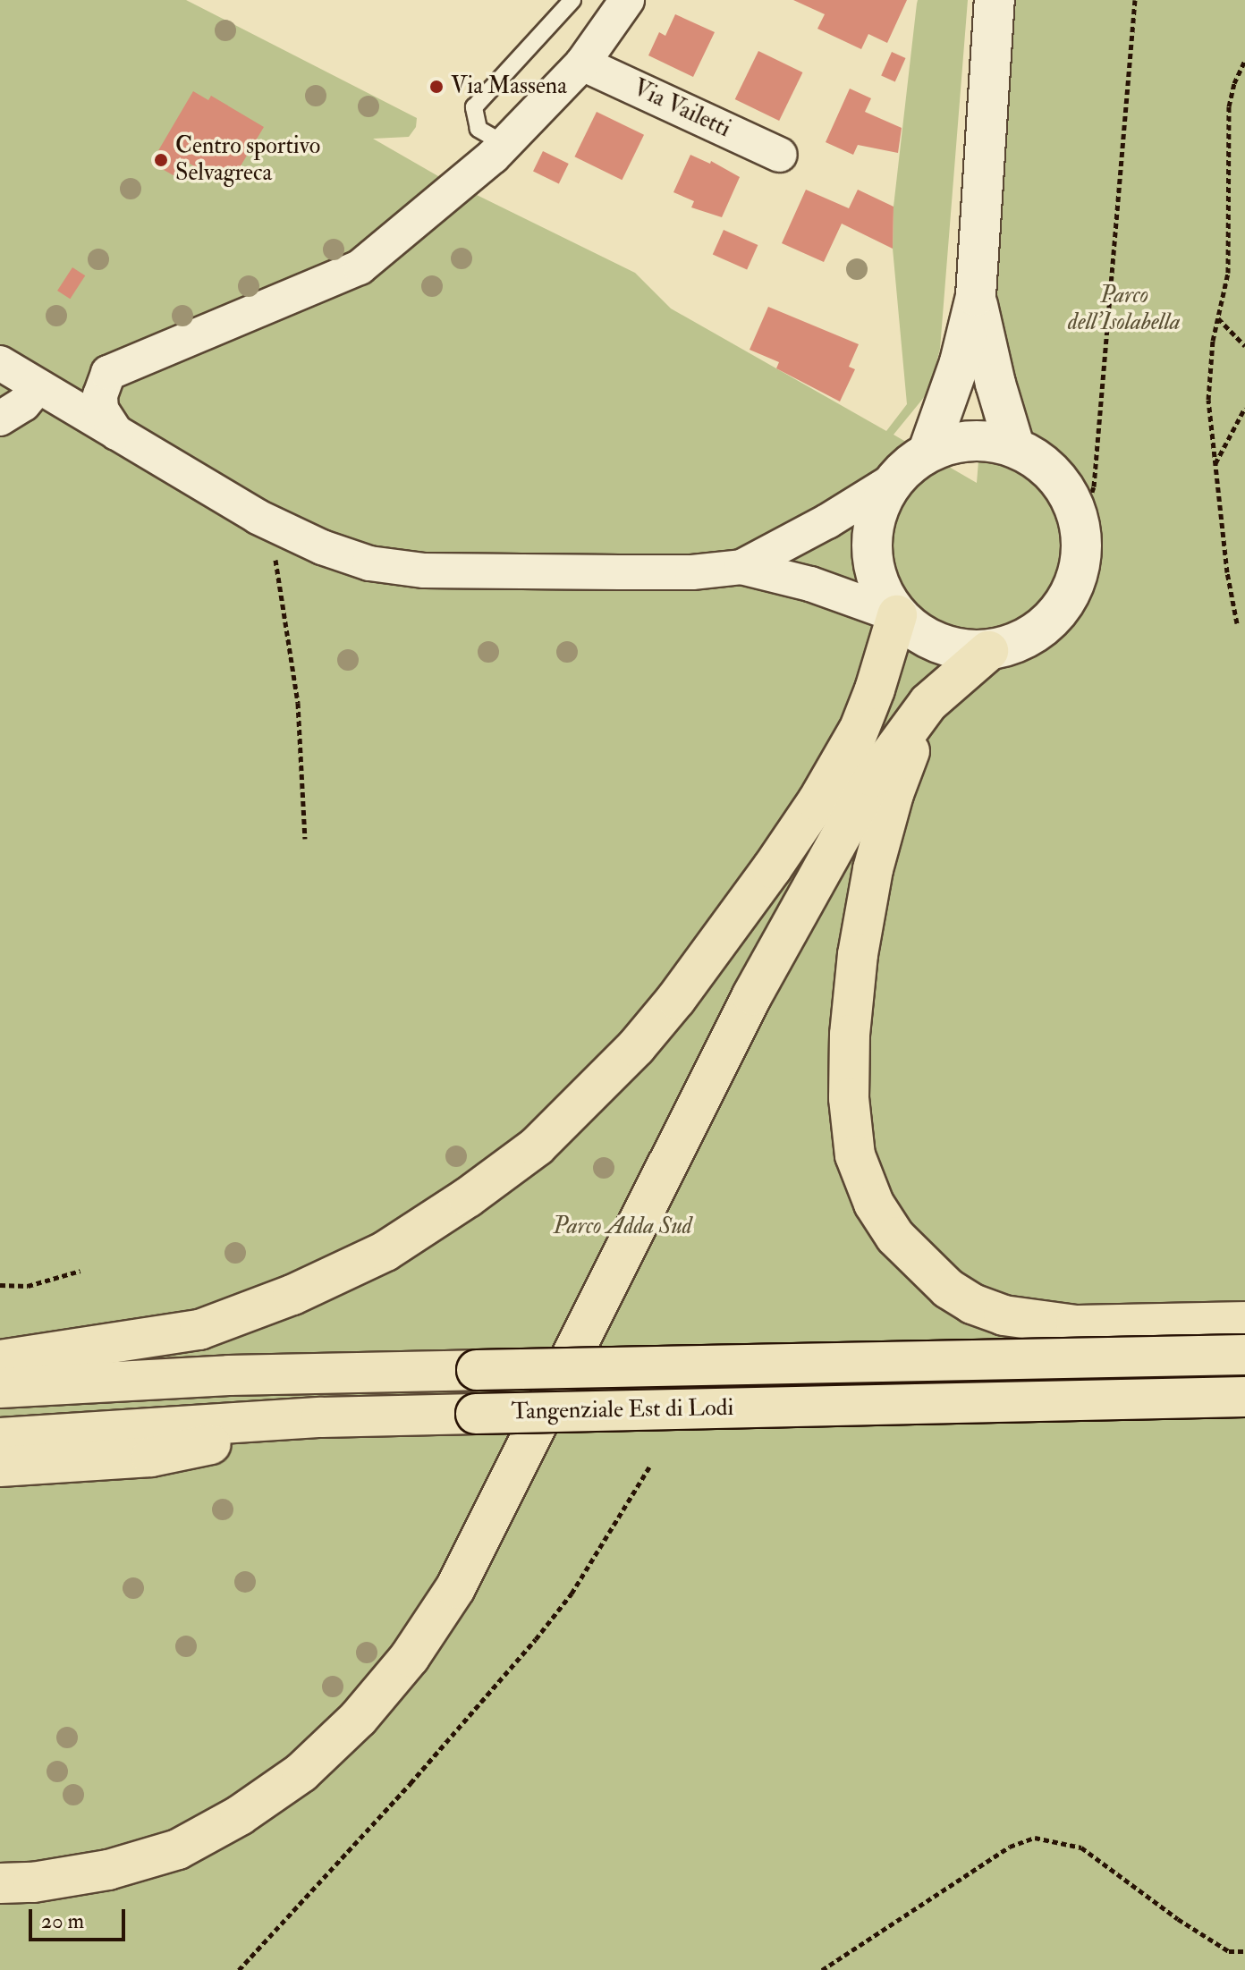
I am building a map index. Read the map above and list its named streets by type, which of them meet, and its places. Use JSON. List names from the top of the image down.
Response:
{
  "streets": {
    "highway": ["Tangenziale Est di Lodi"],
    "street": ["Via Vailetti"]
  },
  "parks": ["Parco dell'Isolabella", "Parco Adda Sud"],
  "places": ["Via Massena", "Centro sportivo Selvagreca"],
  "scale_bar": "20 m"
}
